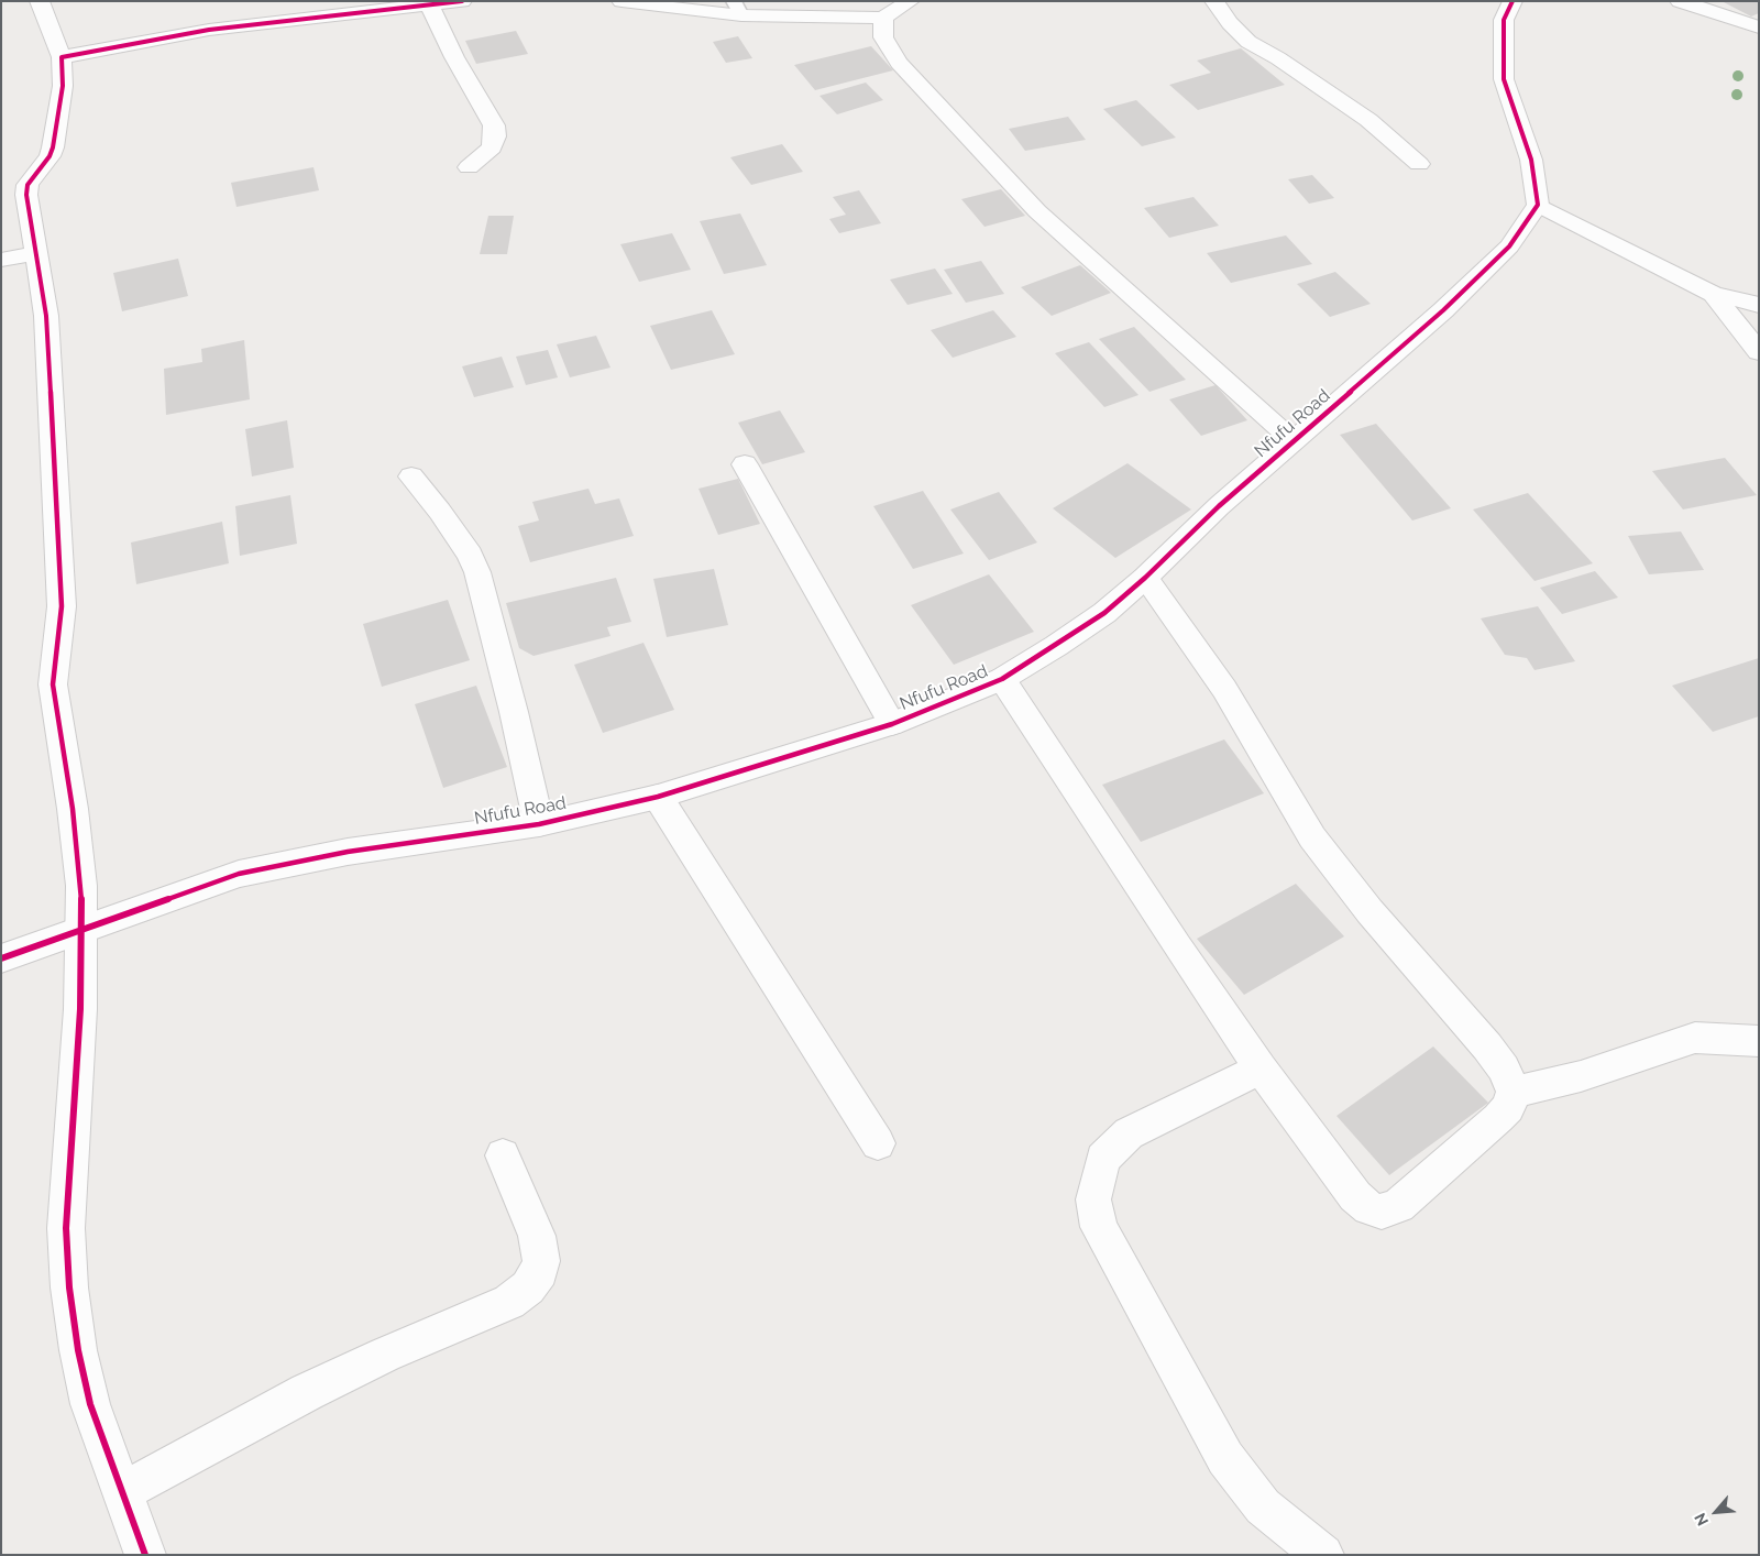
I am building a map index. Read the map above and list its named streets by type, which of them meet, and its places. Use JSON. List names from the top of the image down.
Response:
{
  "streets": {
    "street": ["Nfufu Road"]
  },
  "north": "bottom left"
}
